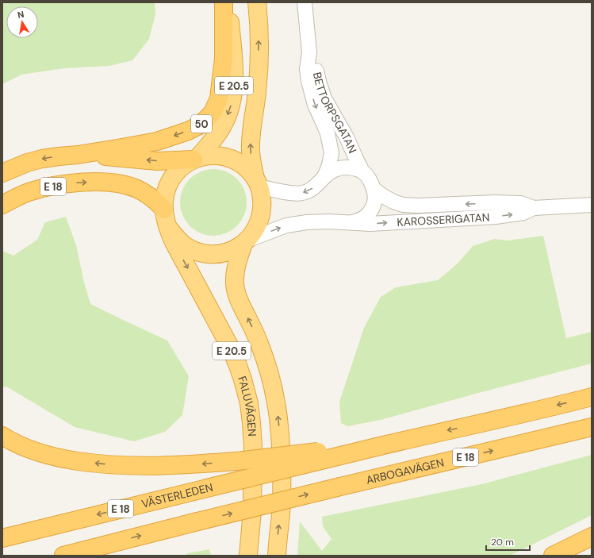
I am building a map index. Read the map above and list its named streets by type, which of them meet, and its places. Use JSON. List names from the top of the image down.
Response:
{
  "streets": {
    "highway": [
      "E 20.5",
      "50",
      "E 18",
      "FALUVÄGEN",
      "ARBOGAVÄGEN",
      "VÄSTERLEDEN"
    ],
    "street": ["BETTORPSGATAN", "KAROSSERIGATAN"]
  },
  "crossings": [
    ["E 20.5", "50"],
    ["E 20.5", "E 18"],
    ["E 20.5", "KAROSSERIGATAN"],
    ["E 20.5", "FALUVÄGEN"],
    ["E 20.5", "ARBOGAVÄGEN"],
    ["BETTORPSGATAN", "KAROSSERIGATAN"],
    ["50", "E 18"],
    ["50", "KAROSSERIGATAN"],
    ["50", "FALUVÄGEN"],
    ["E 18", "KAROSSERIGATAN"],
    ["E 18", "FALUVÄGEN"],
    ["E 18", "ARBOGAVÄGEN"],
    ["E 18", "VÄSTERLEDEN"],
    ["KAROSSERIGATAN", "FALUVÄGEN"]
  ],
  "scale_bar": "20 m",
  "north": "top"
}
